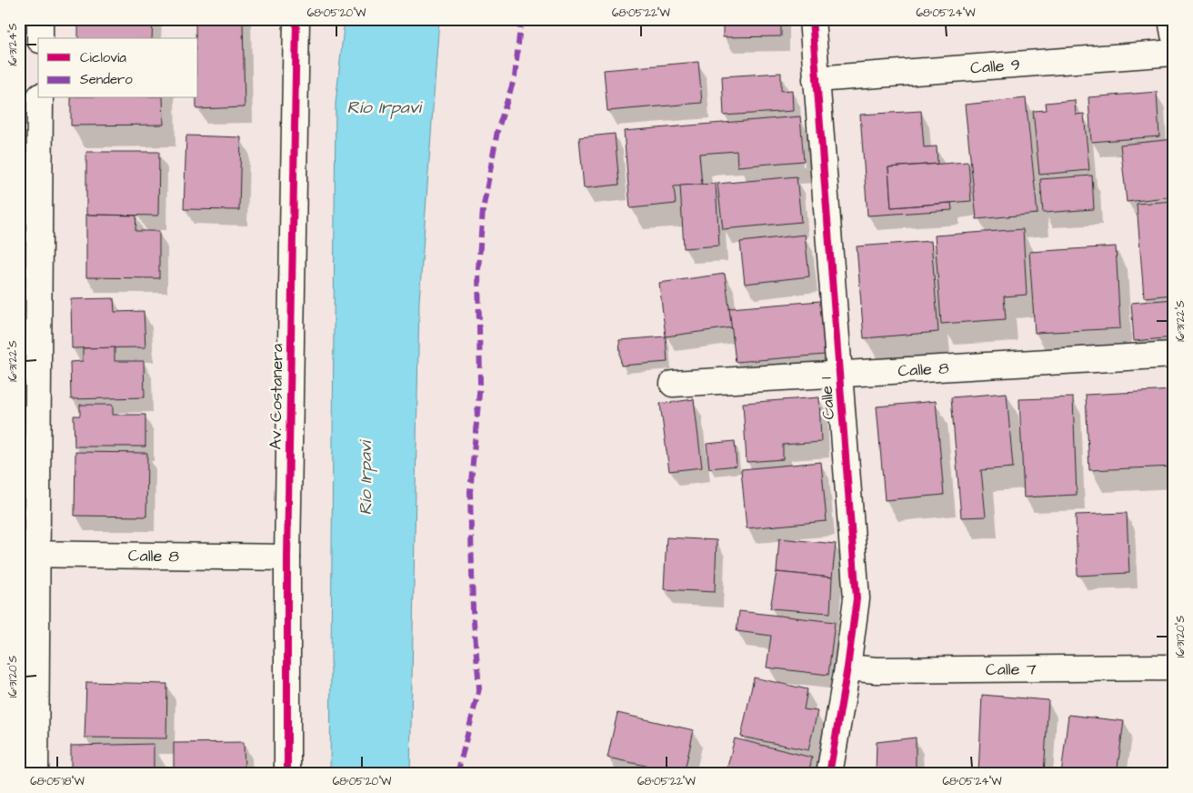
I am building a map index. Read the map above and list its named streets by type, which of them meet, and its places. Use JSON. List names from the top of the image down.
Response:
{
  "streets": {
    "street": [
      "Calle 9",
      "Calle 8",
      "Av. Costanera",
      "Calle 1",
      "Calle 7"
    ]
  },
  "crossings": [
    ["Calle 9", "Calle 1"],
    ["Calle 8", "Av. Costanera"],
    ["Calle 8", "Calle 1"],
    ["Calle 1", "Calle 7"]
  ],
  "water": ["Río Irpavi"],
  "legend": ["Ciclovía", "Sendero"],
  "coordinates": [
    "68°05'20\"W",
    "68°05'22\"W",
    "68°05'24\"W",
    "16°31'24\"S",
    "16°31'22\"S",
    "16°31'20\"S",
    "68°05'18\"W"
  ]
}
